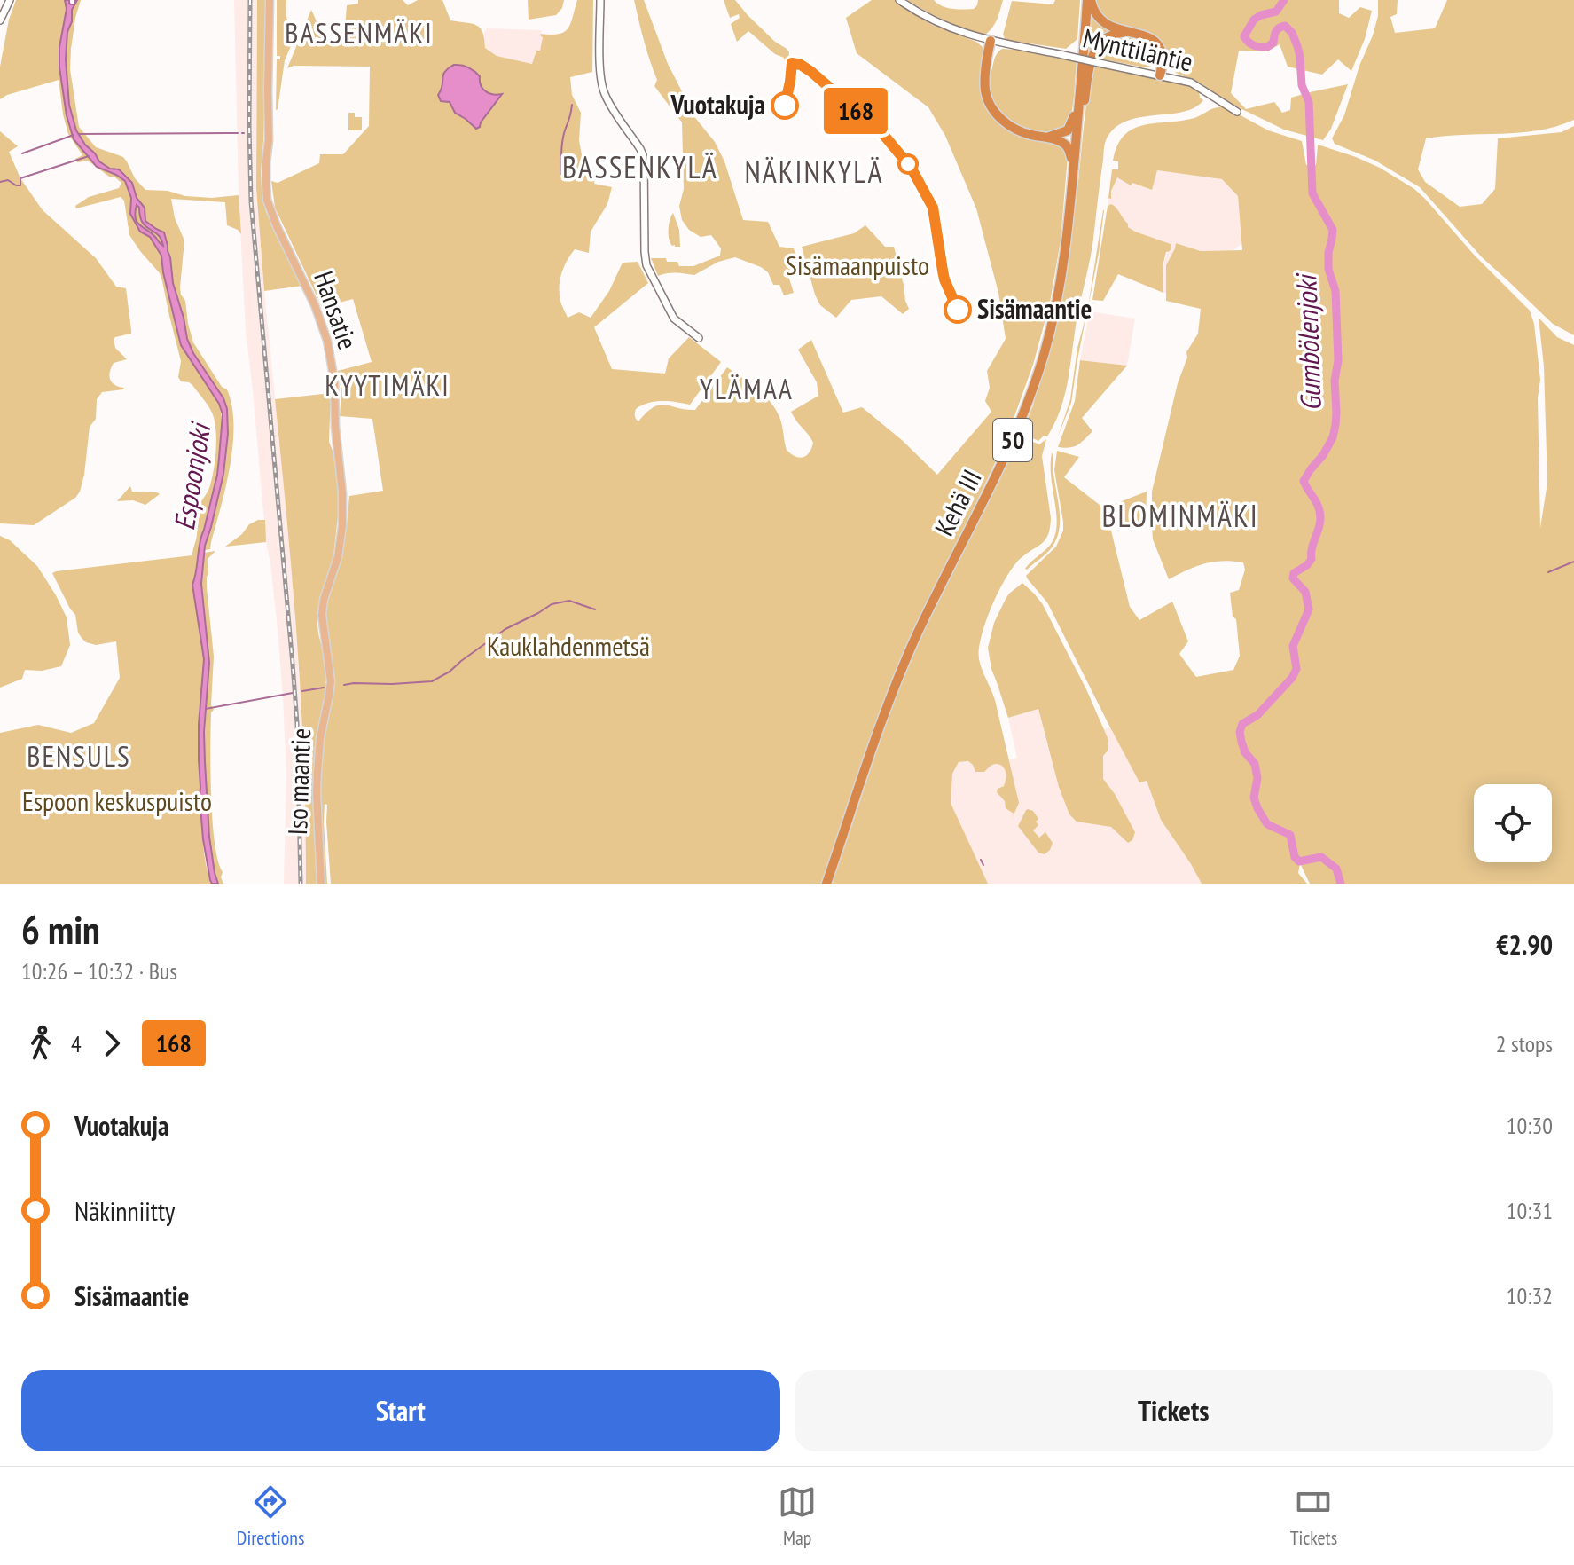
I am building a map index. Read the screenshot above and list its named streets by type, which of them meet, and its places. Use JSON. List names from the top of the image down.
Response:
{
  "streets": {
    "highway": ["50", "Kehä III"],
    "main road": ["Hansatie", "Iso maantie"],
    "street": ["Mynttiläntie"]
  },
  "crossings": [
    ["Hansatie", "Iso maantie"]
  ],
  "districts": [
    "BASSENMÄKI",
    "BASSENKYLÄ",
    "NÄKINKYLÄ",
    "KYYTIMÄKI",
    "YLÄMAA",
    "BLOMINMÄKI",
    "BENSULS"
  ],
  "water": ["Gumbölenjoki", "Espoonjoki"],
  "parks": ["Sisämaanpuisto", "Kauklahdenmetsä", "Espoon keskuspuisto"],
  "places": ["Vuotakuja", "Sisämaantie"],
  "lines": ["bus line 168"],
  "page": {
    "on_map": "168",
    "heading": ["6 min", "10:26 – 10:32 · Bus", "€2.90"],
    "legs": ["4", "168", "2 stops"],
    "list": [
      {
        "name": "Vuotakuja",
        "value": "10:30"
      },
      {
        "name": "Näkinniitty",
        "value": "10:31"
      },
      {
        "name": "Sisämaantie",
        "value": "10:32"
      }
    ],
    "buttons": ["Start", "Tickets"],
    "tabs": ["Directions", "Map", "Tickets"]
  }
}
